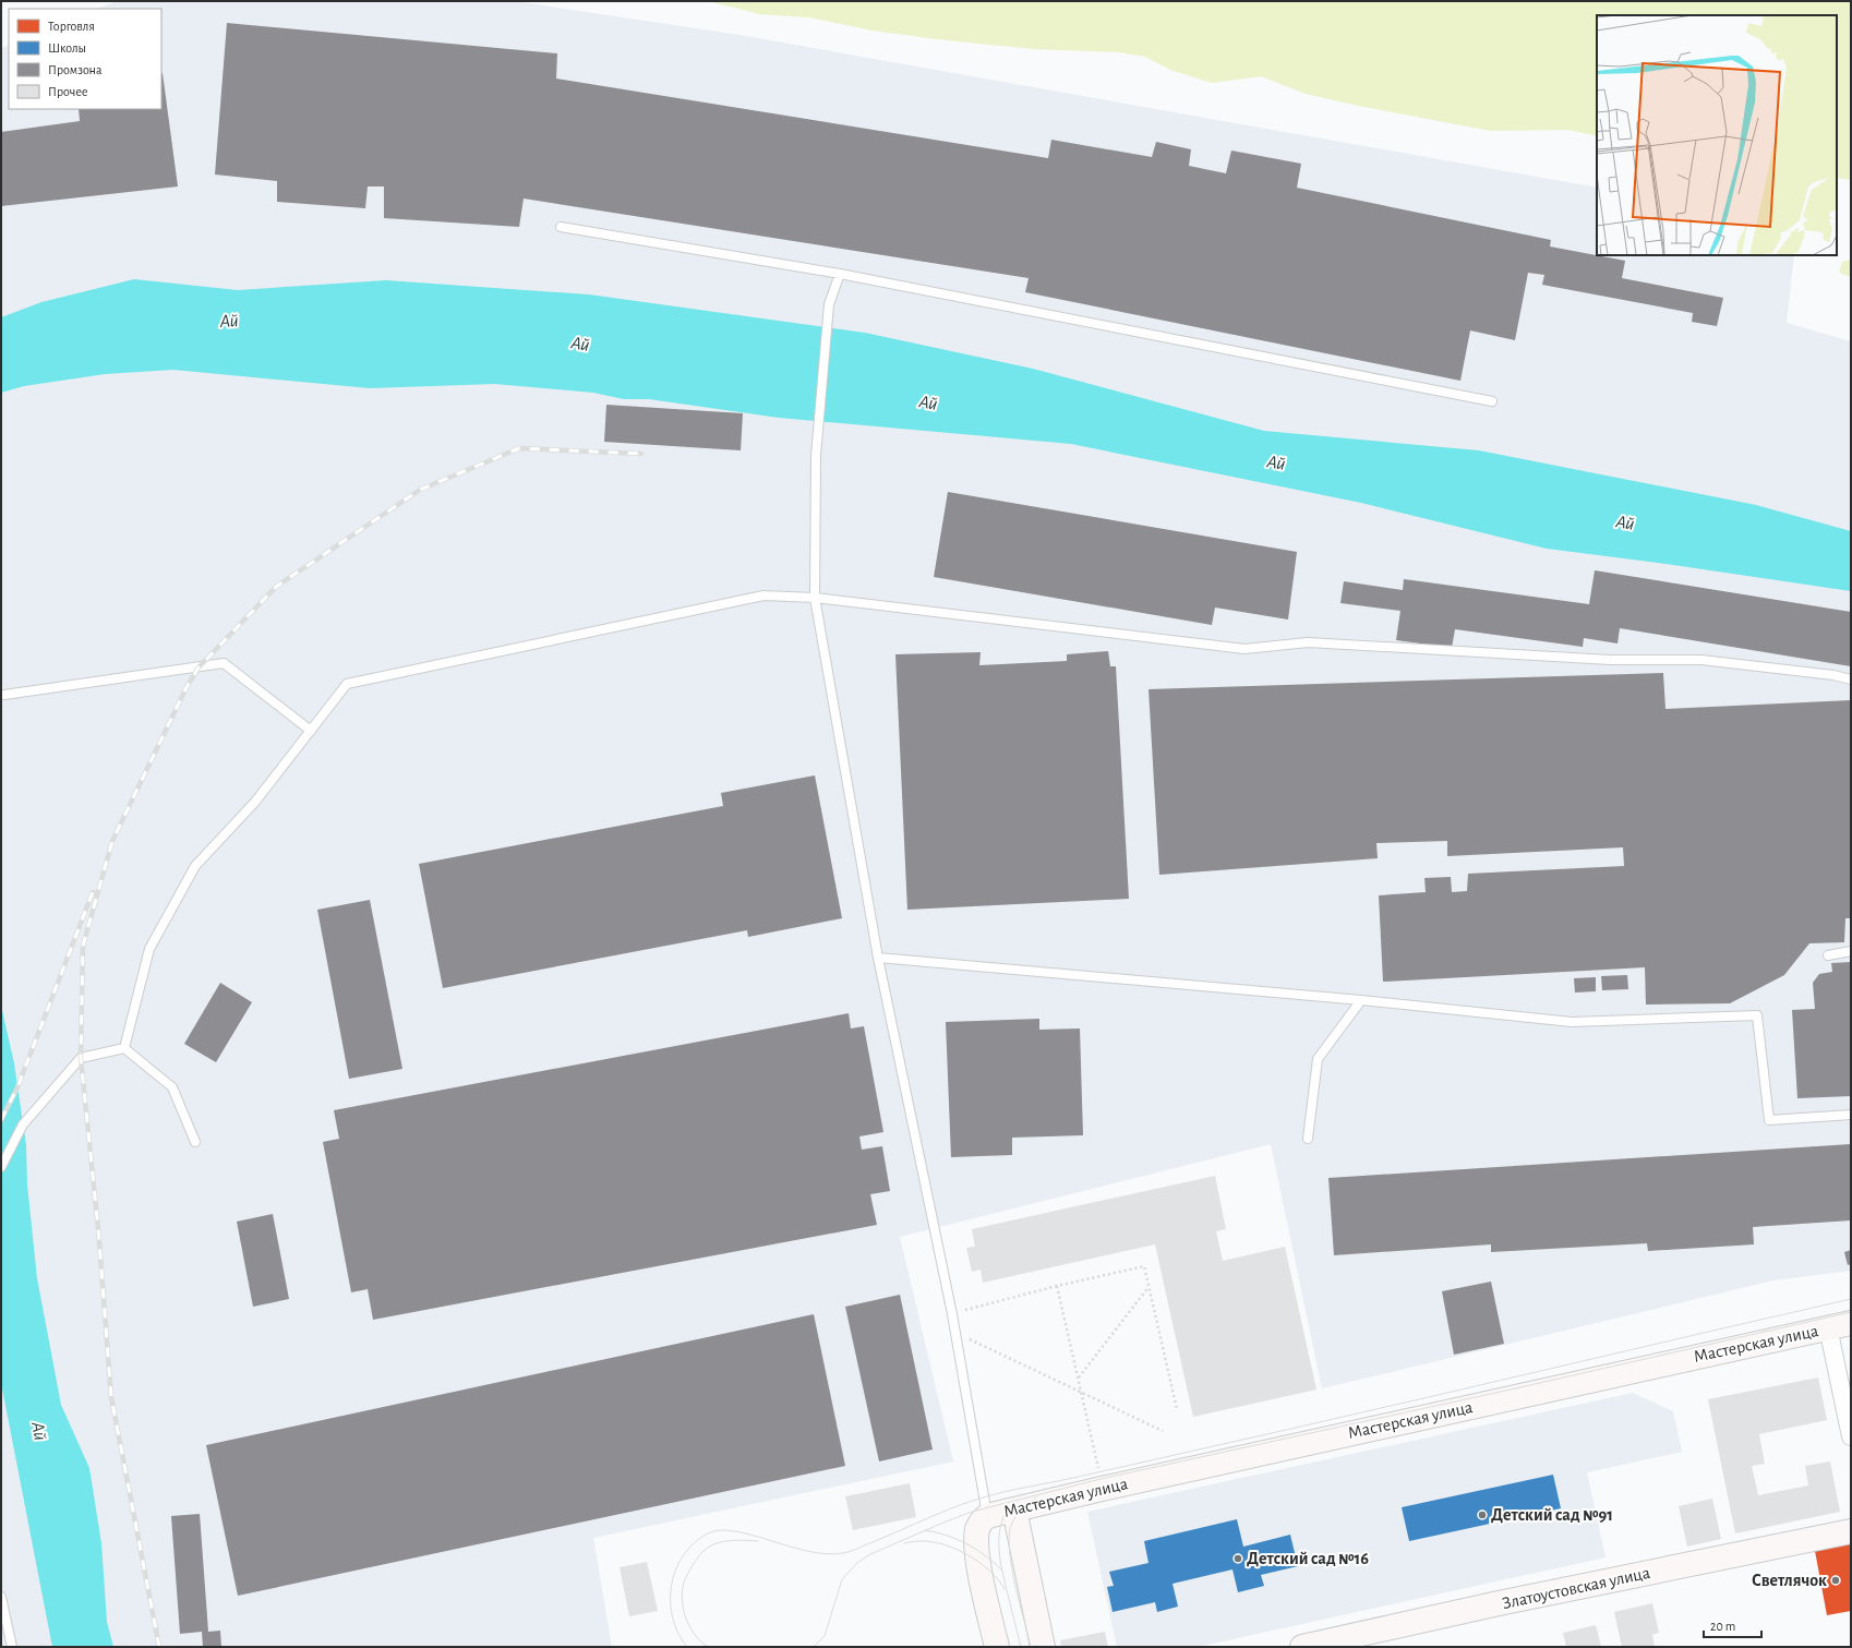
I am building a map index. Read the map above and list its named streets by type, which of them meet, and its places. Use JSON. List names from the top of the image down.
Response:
{
  "streets": {
    "main road": ["Мастерская улица", "Златоустовская улица"]
  },
  "water": ["Ай"],
  "places": ["Детский сад №91", "Детский сад №16", "Светлячок"],
  "legend": [
    "Торговля",
    "Школы",
    "Промзона",
    "Прочее"
  ],
  "scale_bar": "20 m"
}
